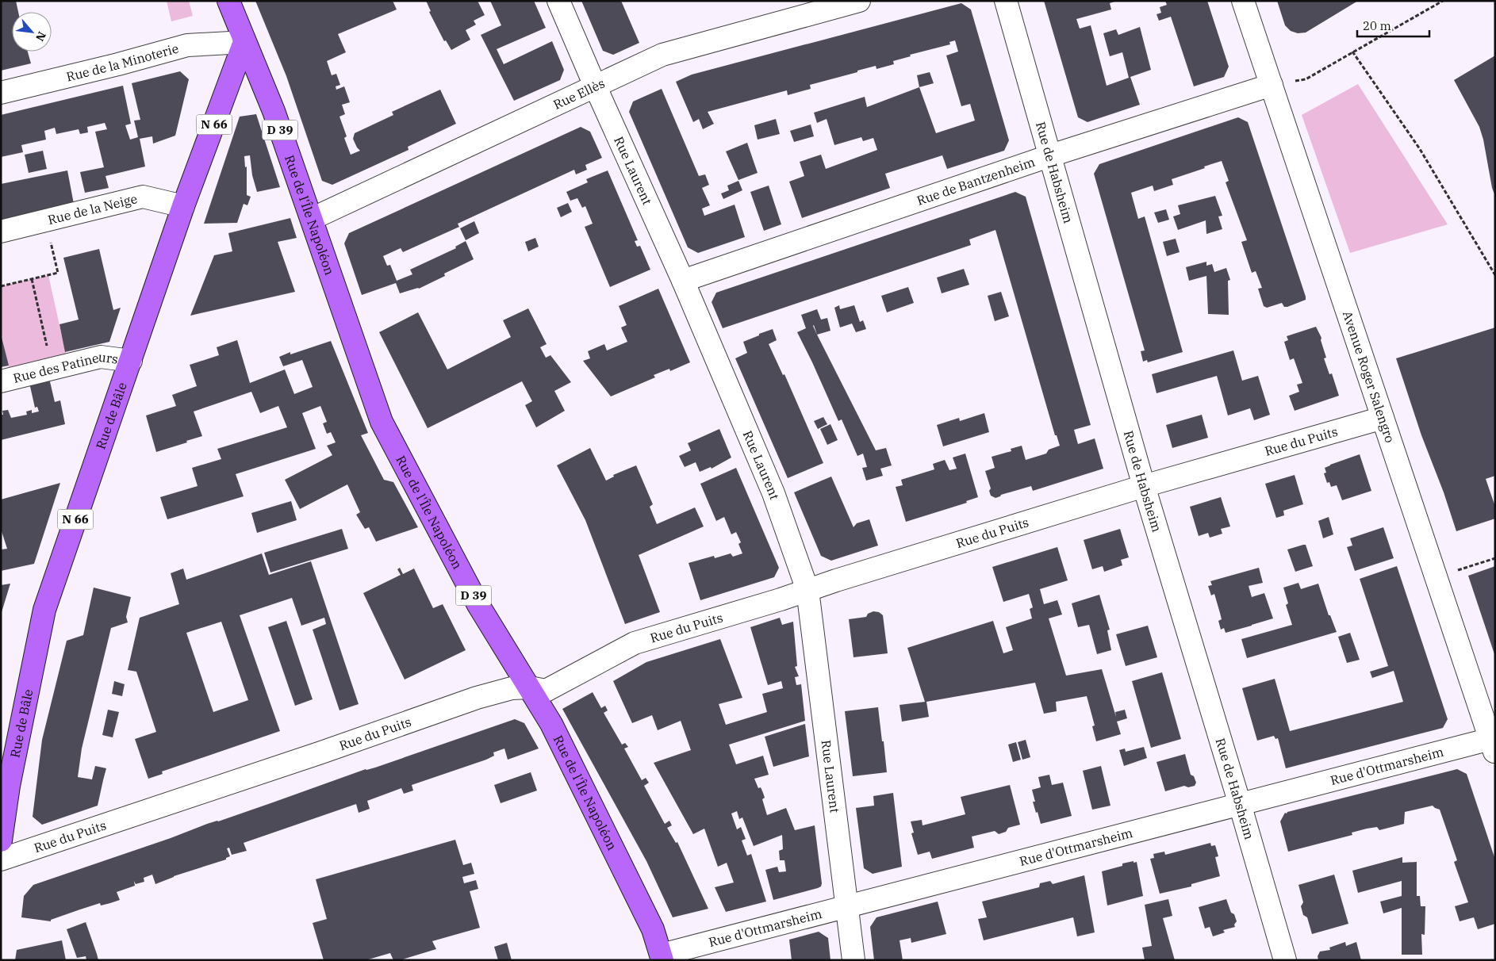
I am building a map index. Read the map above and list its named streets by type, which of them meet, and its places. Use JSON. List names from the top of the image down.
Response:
{
  "streets": {
    "main road": [
      "N 66",
      "D 39",
      "Rue de l'Île Napoléon",
      "Rue de Bâle"
    ],
    "street": [
      "Rue de la Minoterie",
      "Rue Ellès",
      "Rue Laurent",
      "Rue de Habsheim",
      "Rue de Bantzenheim",
      "Rue de la Neige",
      "Rue des Patineurs",
      "Avenue Roger Salengro",
      "Rue du Puits",
      "Rue d'Ottmarsheim"
    ]
  },
  "crossings": [
    ["Rue de la Minoterie", "Rue de l'Île Napoléon"],
    ["Rue de la Minoterie", "Rue de Bâle"],
    ["Rue Ellès", "Rue Laurent"],
    ["Rue Ellès", "Rue de l'Île Napoléon"],
    ["Rue Laurent", "Rue de Bantzenheim"],
    ["Rue Laurent", "Rue du Puits"],
    ["Rue Laurent", "Rue d'Ottmarsheim"],
    ["Rue de Habsheim", "Rue de Bantzenheim"],
    ["Rue de Habsheim", "Rue du Puits"],
    ["Rue de Habsheim", "Rue d'Ottmarsheim"],
    ["Rue de Bantzenheim", "Avenue Roger Salengro"],
    ["Rue de la Neige", "Rue de Bâle"],
    ["Rue de l'Île Napoléon", "Rue de Bâle"],
    ["Rue de l'Île Napoléon", "Rue du Puits"],
    ["Rue de l'Île Napoléon", "Rue d'Ottmarsheim"],
    ["Rue des Patineurs", "Rue de Bâle"],
    ["Avenue Roger Salengro", "Rue du Puits"],
    ["Avenue Roger Salengro", "Rue d'Ottmarsheim"]
  ],
  "scale_bar": "20 m",
  "north": "bottom right"
}
